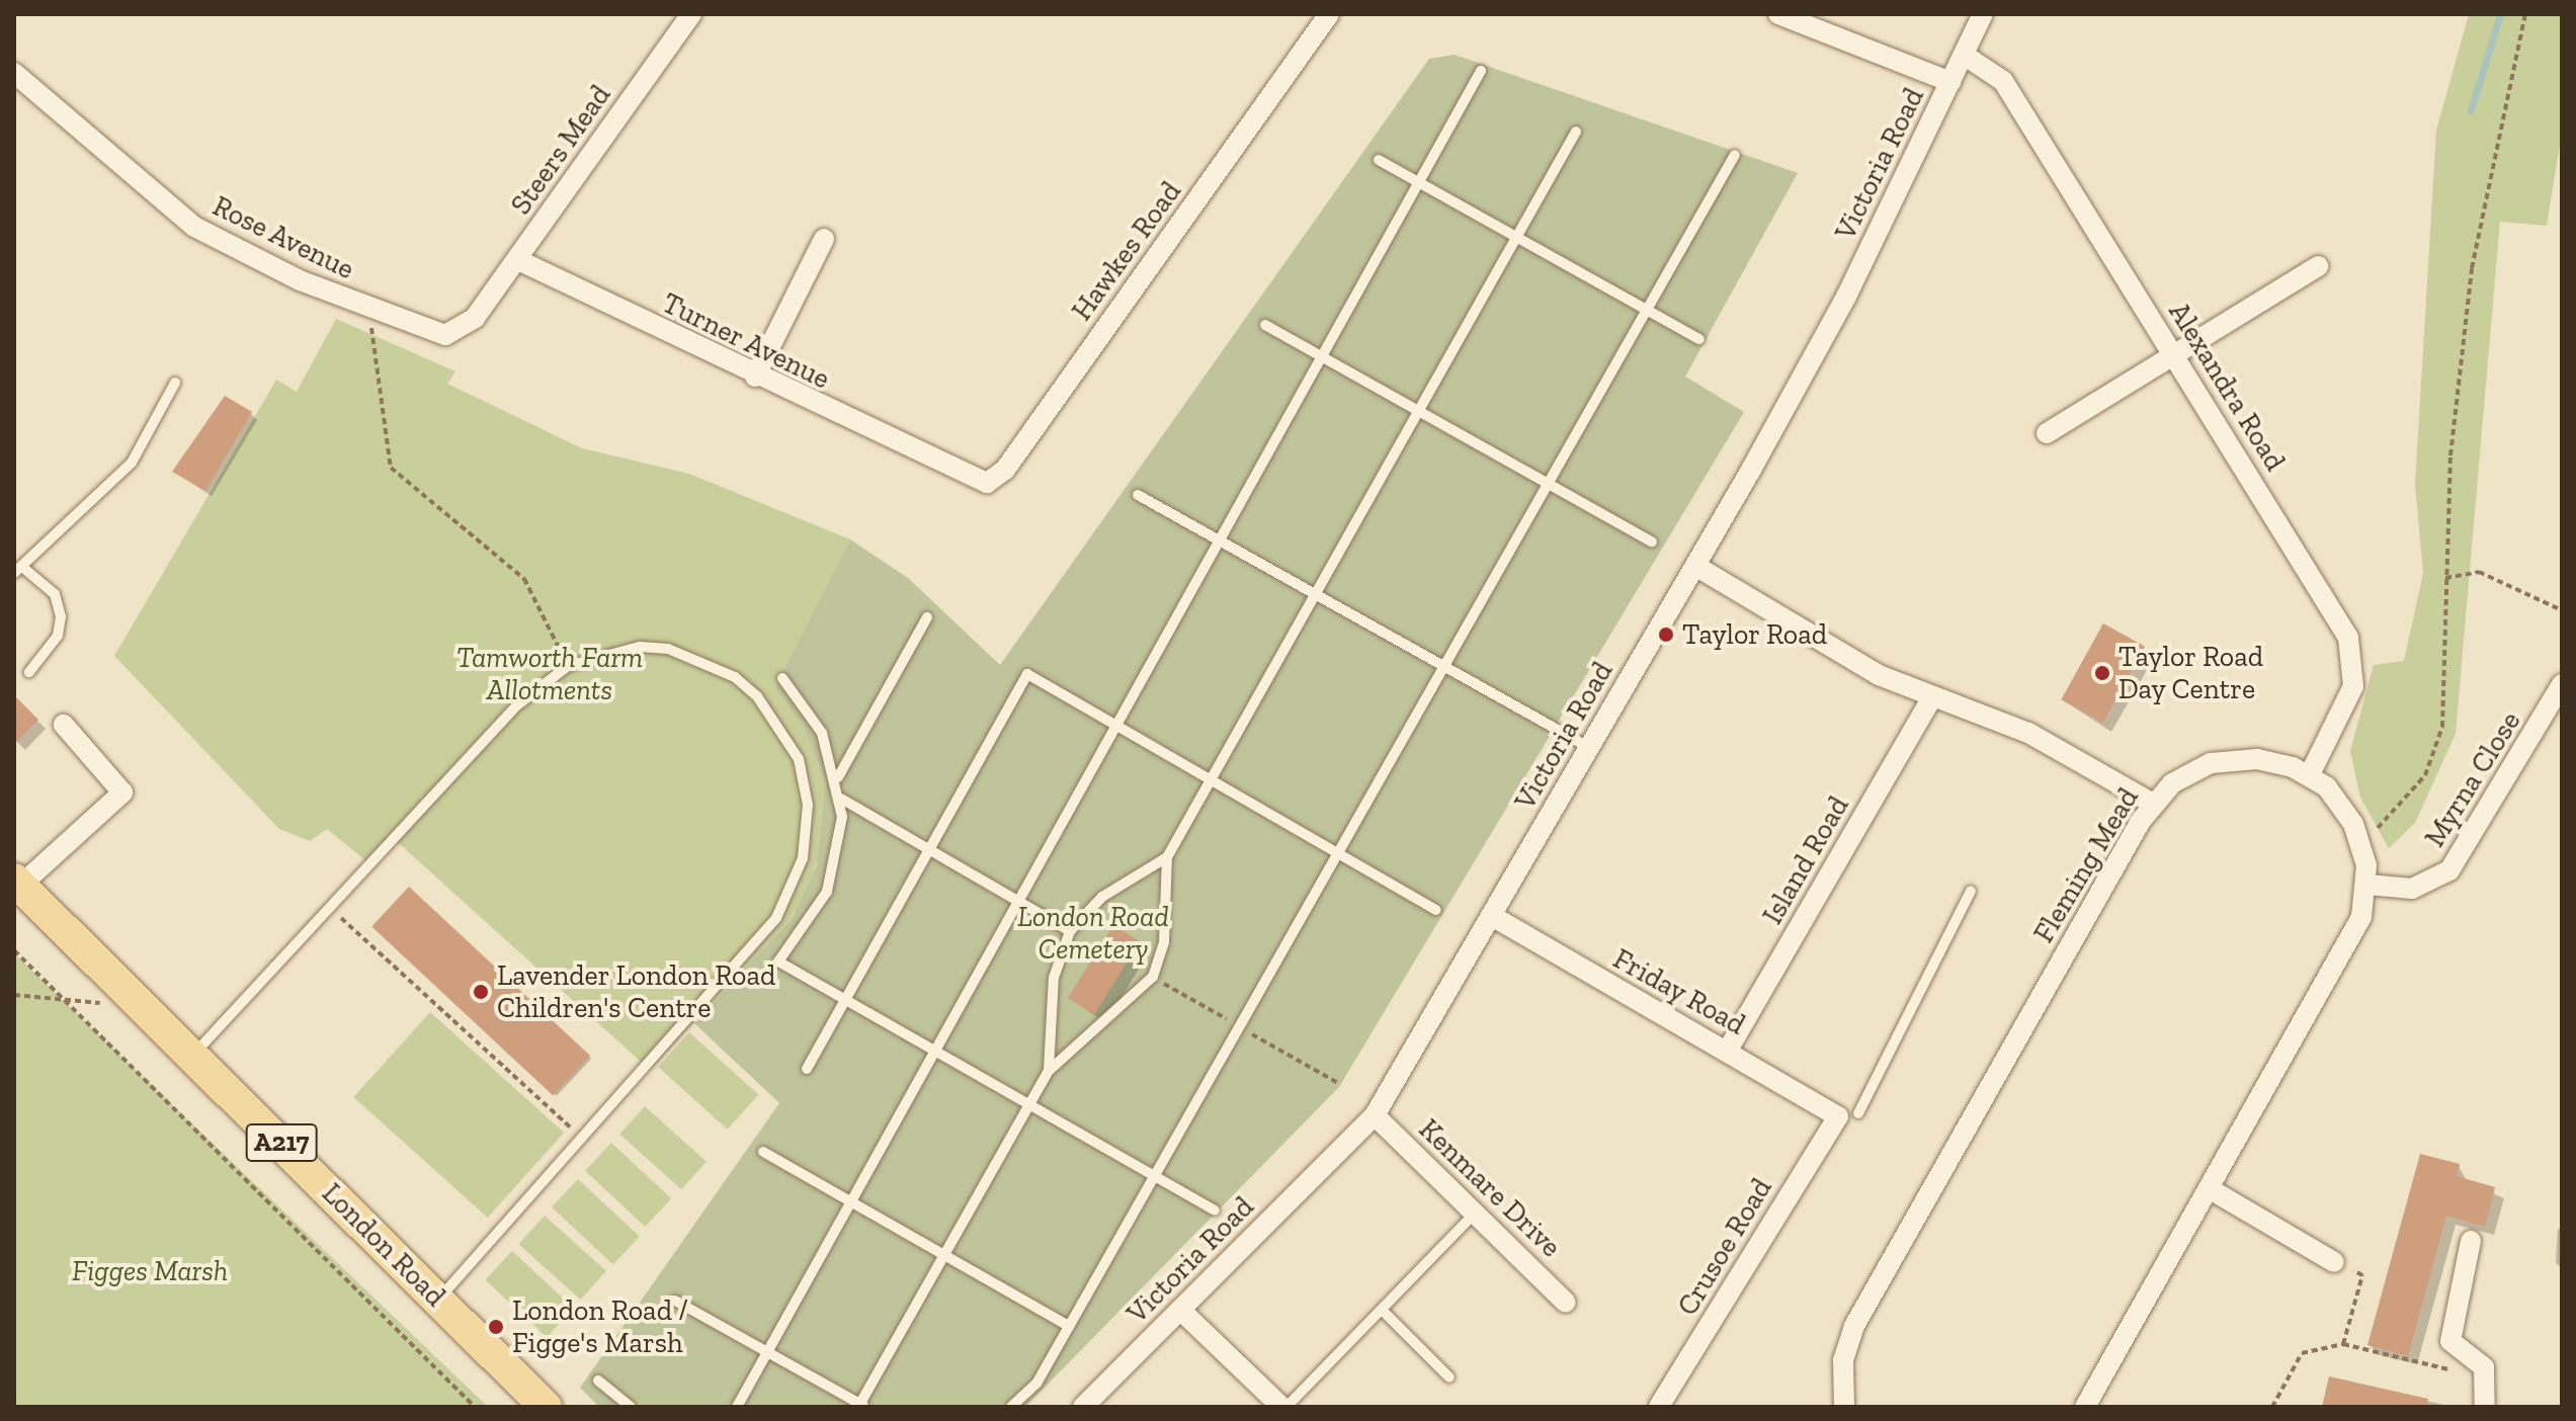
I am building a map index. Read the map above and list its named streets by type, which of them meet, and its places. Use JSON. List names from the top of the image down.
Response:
{
  "streets": {
    "main road": ["A217", "London Road"],
    "street": [
      "Steers Mead",
      "Victoria Road",
      "Rose Avenue",
      "Hawkes Road",
      "Turner Avenue",
      "Alexandra Road",
      "Myrna Close",
      "Island Road",
      "Fleming Mead",
      "Friday Road",
      "Kenmare Drive",
      "Crusoe Road"
    ]
  },
  "crossings": [
    ["Steers Mead", "Rose Avenue"],
    ["Steers Mead", "Turner Avenue"],
    ["Victoria Road", "Alexandra Road"],
    ["Victoria Road", "Friday Road"],
    ["Victoria Road", "Kenmare Drive"],
    ["Hawkes Road", "Turner Avenue"],
    ["Alexandra Road", "Fleming Mead"],
    ["Island Road", "Friday Road"],
    ["Friday Road", "Crusoe Road"]
  ],
  "parks": ["Tamworth Farm Allotments", "London Road Cemetery", "Figges Marsh"],
  "places": [
    "Taylor Road",
    "Taylor Road Day Centre",
    "Lavender London Road Children's Centre",
    "London Road / Figge's Marsh"
  ]
}
